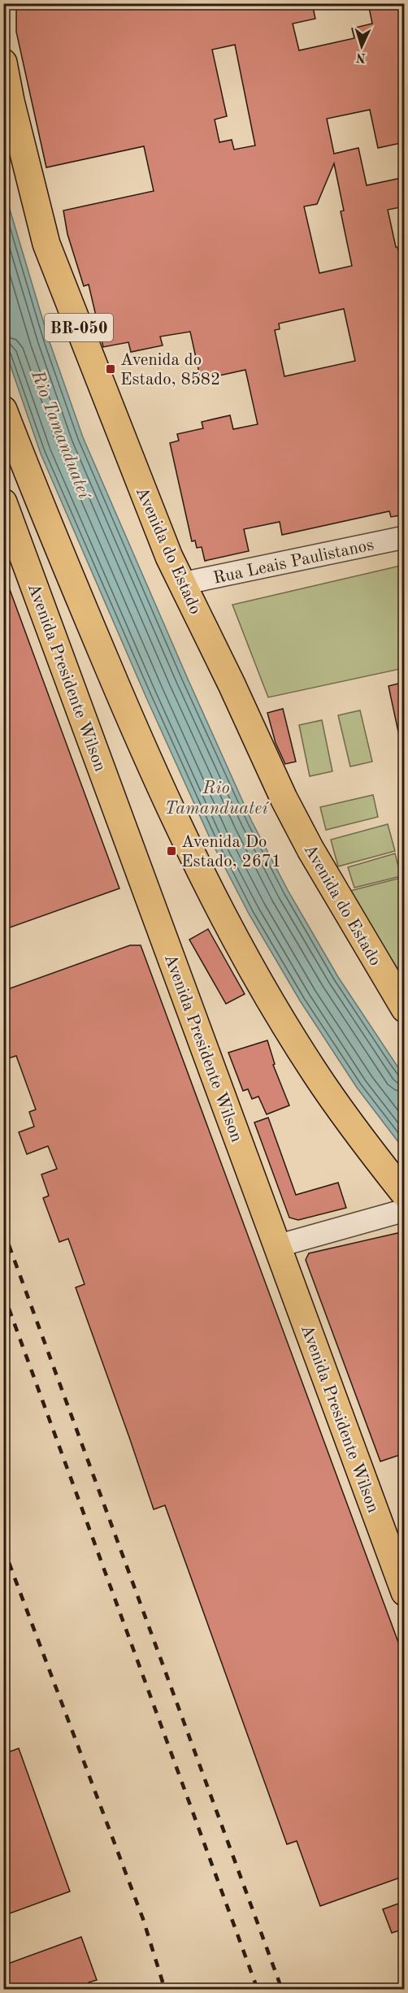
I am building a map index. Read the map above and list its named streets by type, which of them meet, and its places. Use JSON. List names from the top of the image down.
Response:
{
  "streets": {
    "main road": ["BR-050", "Avenida do Estado", "Avenida Presidente Wilson"],
    "street": ["Rua Leais Paulistanos"]
  },
  "crossings": [
    ["Avenida do Estado", "Rua Leais Paulistanos"]
  ],
  "water": ["Rio Tamanduateí"],
  "places": {
    "transit": ["Avenida do Estado, 8582", "Avenida Do Estado, 2671"]
  },
  "north": "bottom"
}
